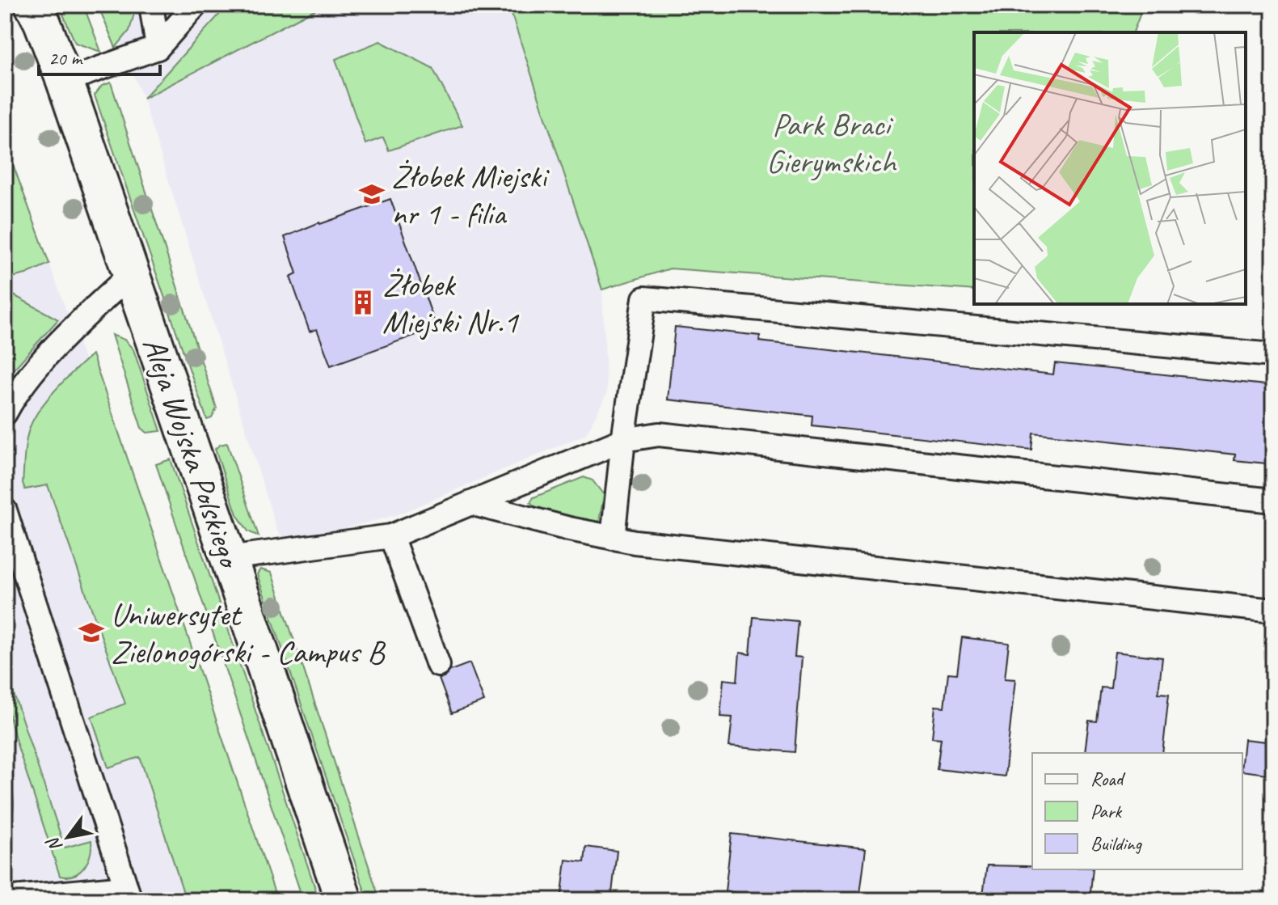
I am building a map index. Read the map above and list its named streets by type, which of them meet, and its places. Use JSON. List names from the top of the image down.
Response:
{
  "streets": {
    "main road": ["Aleja Wojska Polskiego"]
  },
  "parks": ["Park Braci Gierymskich"],
  "places": {
    "school or university": ["Żłobek Miejski nr 1 - filia", "Uniwersytet Zielonogórski - Campus B"],
    "building": ["Żłobek Miejski Nr.1"]
  },
  "legend": ["Road", "Park", "Building"],
  "scale_bar": "20 m",
  "north": "bottom left"
}
